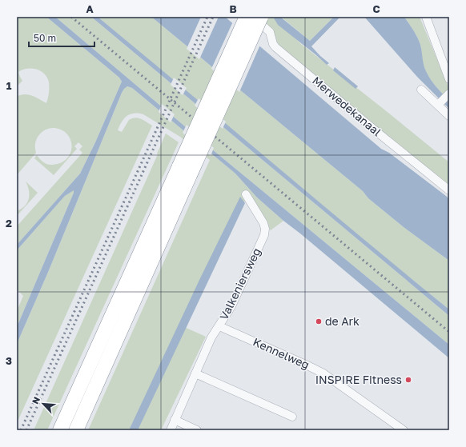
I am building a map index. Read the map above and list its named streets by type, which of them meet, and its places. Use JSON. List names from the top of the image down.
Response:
{
  "streets": {
    "street": ["Merwedekanaal", "Valkeniersweg", "Kennelweg"]
  },
  "crossings": [
    ["Valkeniersweg", "Kennelweg"]
  ],
  "places": ["de Ark", "INSPIRE Fitness"],
  "scale_bar": "50 m",
  "north": "top left",
  "grid": {
    "columns": ["A", "B", "C"],
    "rows": ["1", "2", "3"]
  }
}
